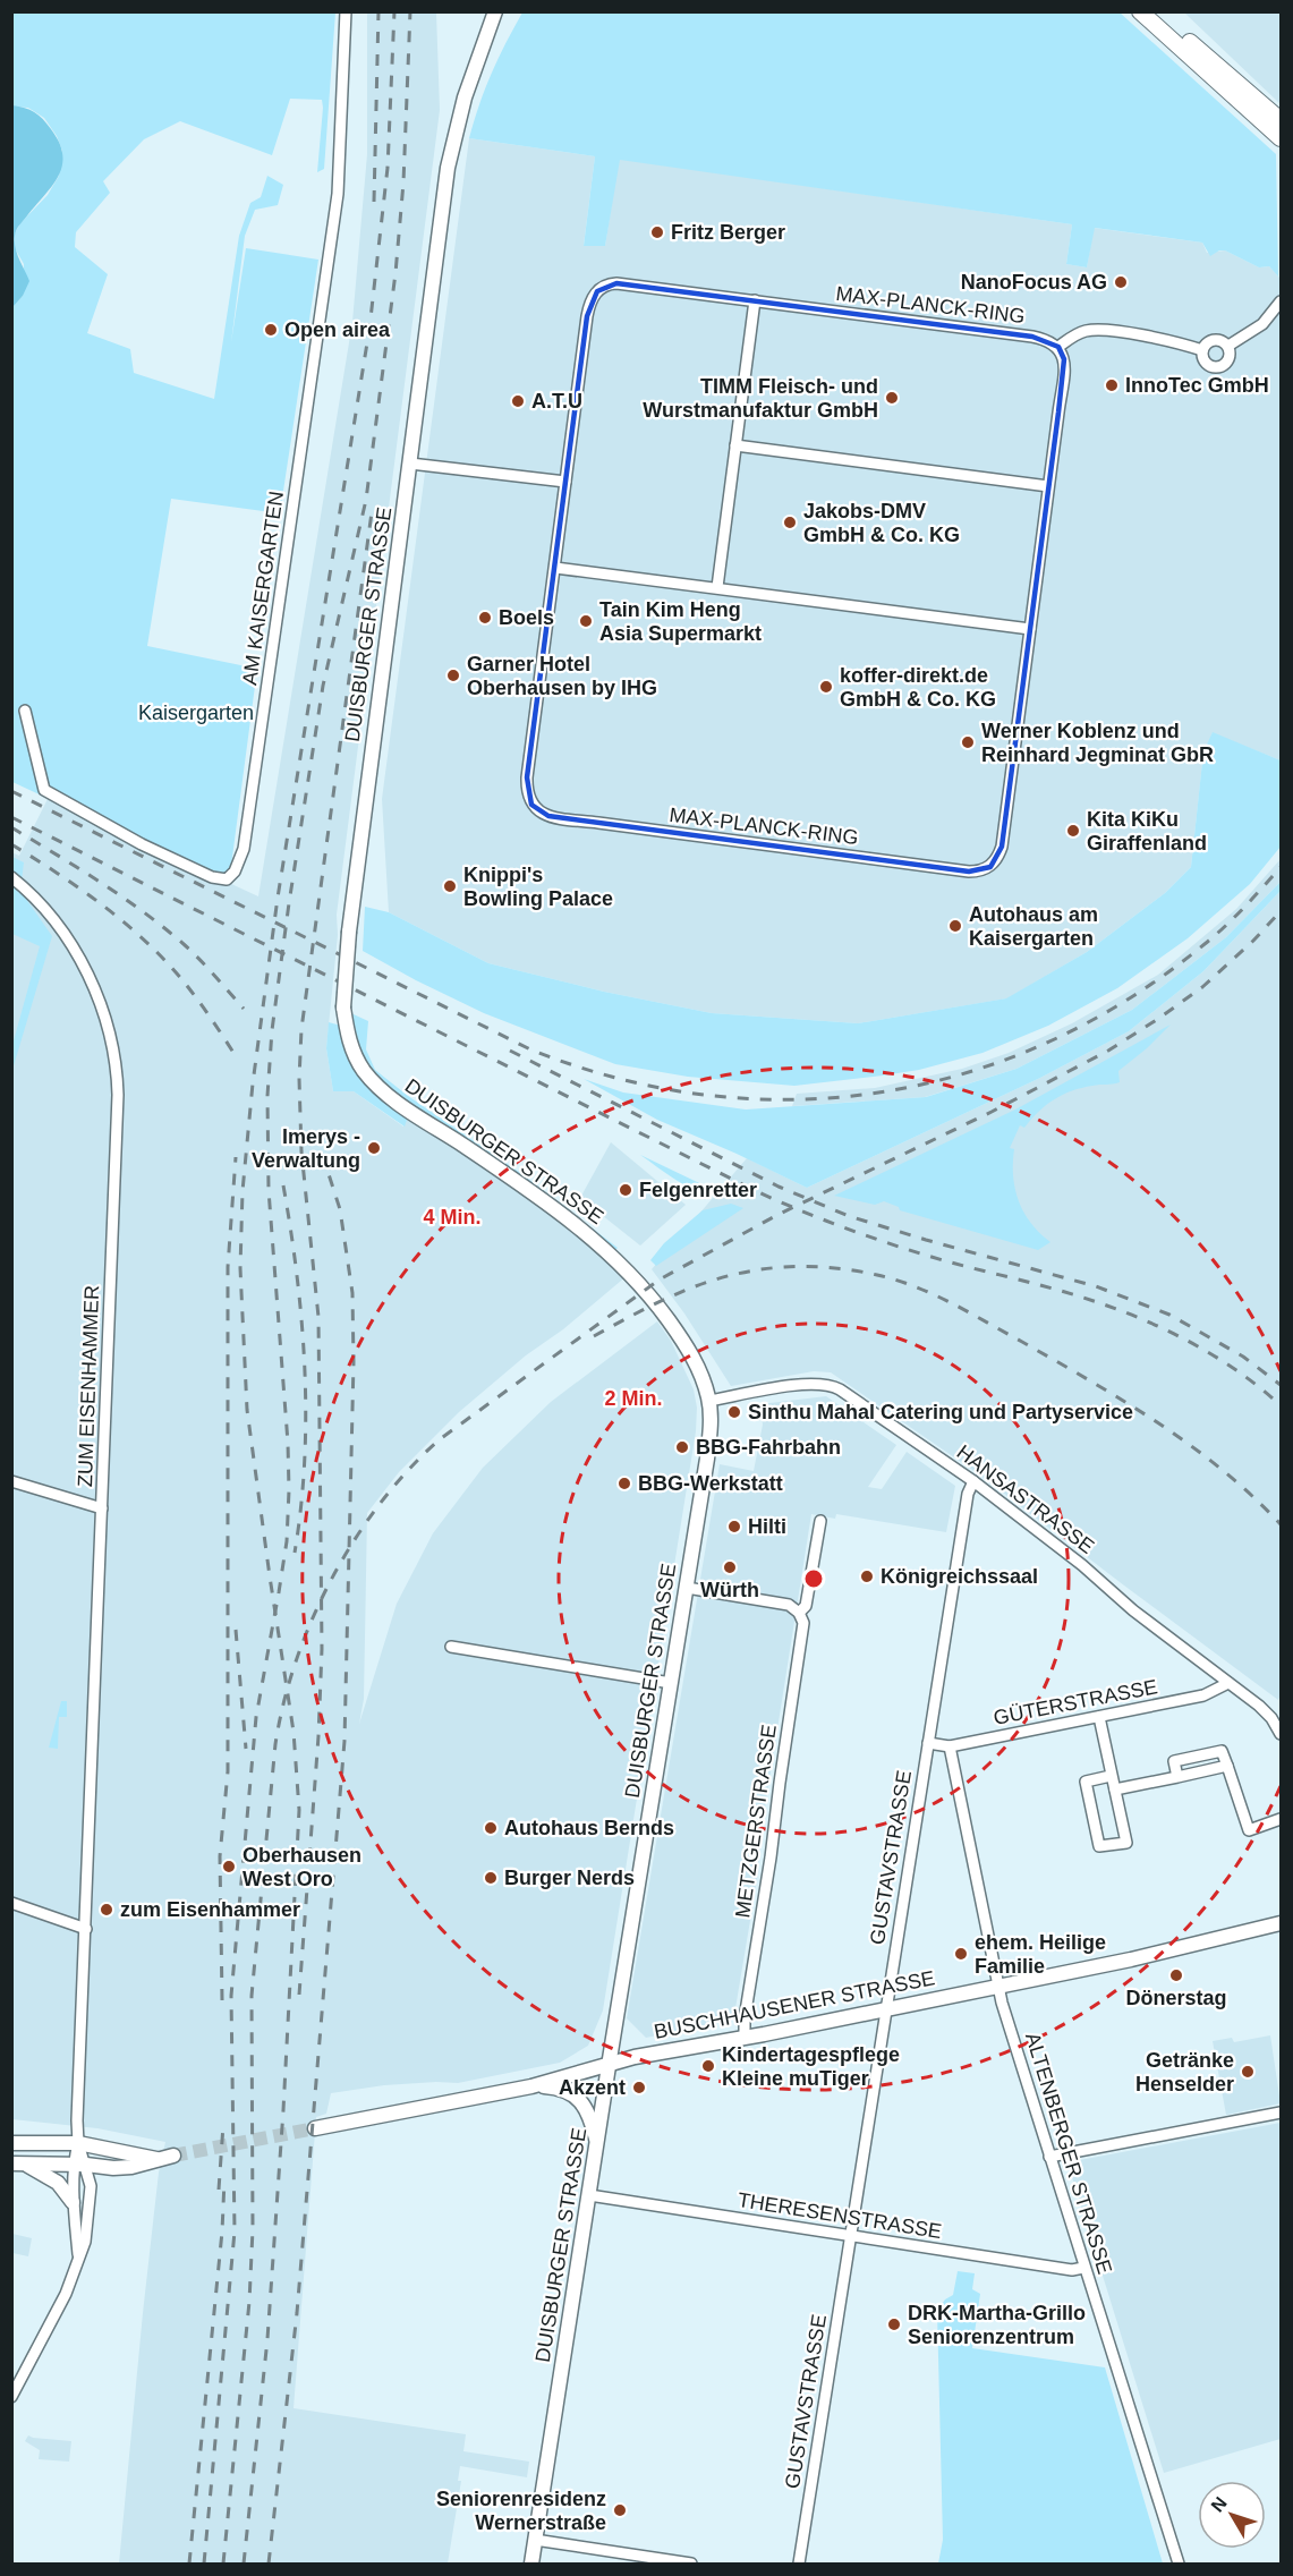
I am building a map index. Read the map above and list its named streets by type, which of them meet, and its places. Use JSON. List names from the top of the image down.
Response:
{
  "streets": {
    "main road": ["DUISBURGER STRASSE", "BUSCHHAUSENER STRASSE"],
    "street": [
      "MAX-PLANCK-RING",
      "AM KAISERGARTEN",
      "ZUM EISENHAMMER",
      "HANSASTRASSE",
      "GÜTERSTRASSE",
      "METZGERSTRASSE",
      "GUSTAVSTRASSE",
      "ALTENBERGER STRASSE",
      "THERESENSTRASSE"
    ]
  },
  "crossings": [
    ["DUISBURGER STRASSE", "HANSASTRASSE"],
    ["DUISBURGER STRASSE", "BUSCHHAUSENER STRASSE"],
    ["DUISBURGER STRASSE", "THERESENSTRASSE"],
    ["HANSASTRASSE", "GÜTERSTRASSE"],
    ["HANSASTRASSE", "GUSTAVSTRASSE"],
    ["GÜTERSTRASSE", "GUSTAVSTRASSE"],
    ["GÜTERSTRASSE", "ALTENBERGER STRASSE"],
    ["METZGERSTRASSE", "BUSCHHAUSENER STRASSE"],
    ["GUSTAVSTRASSE", "BUSCHHAUSENER STRASSE"],
    ["GUSTAVSTRASSE", "THERESENSTRASSE"],
    ["BUSCHHAUSENER STRASSE", "ALTENBERGER STRASSE"],
    ["ALTENBERGER STRASSE", "THERESENSTRASSE"]
  ],
  "parks": ["Kaisergarten"],
  "places": [
    "Fritz Berger",
    "NanoFocus AG",
    "Open airea",
    "InnoTec GmbH",
    "TIMM Fleisch- und Wurstmanufaktur GmbH",
    "A.T.U",
    "Jakobs-DMV GmbH & Co. KG",
    "Boels",
    "Tain Kim Heng Asia Supermarkt",
    "Garner Hotel Oberhausen by IHG",
    "koffer-direkt.de GmbH & Co. KG",
    "Werner Koblenz und Reinhard Jegminat GbR",
    "Kita KiKu Giraffenland",
    "Knippi's Bowling Palace",
    "Autohaus am Kaisergarten",
    "Imerys - Verwaltung",
    "Felgenretter",
    "Sinthu Mahal Catering und Partyservice",
    "BBG-Fahrbahn",
    "BBG-Werkstatt",
    "Hilti",
    "Würth",
    "Königreichssaal",
    "Autohaus Bernds",
    "Oberhausen West Oro",
    "Burger Nerds",
    "zum Eisenhammer",
    "ehem. Heilige Familie",
    "Dönerstag",
    "Kindertagespflege Kleine muTiger",
    "Getränke Henselder",
    "Akzent",
    "DRK-Martha-Grillo Seniorenzentrum",
    "Seniorenresidenz Wernerstraße"
  ],
  "north": "top left",
  "rings": ["4 Min.", "2 Min."]
}
